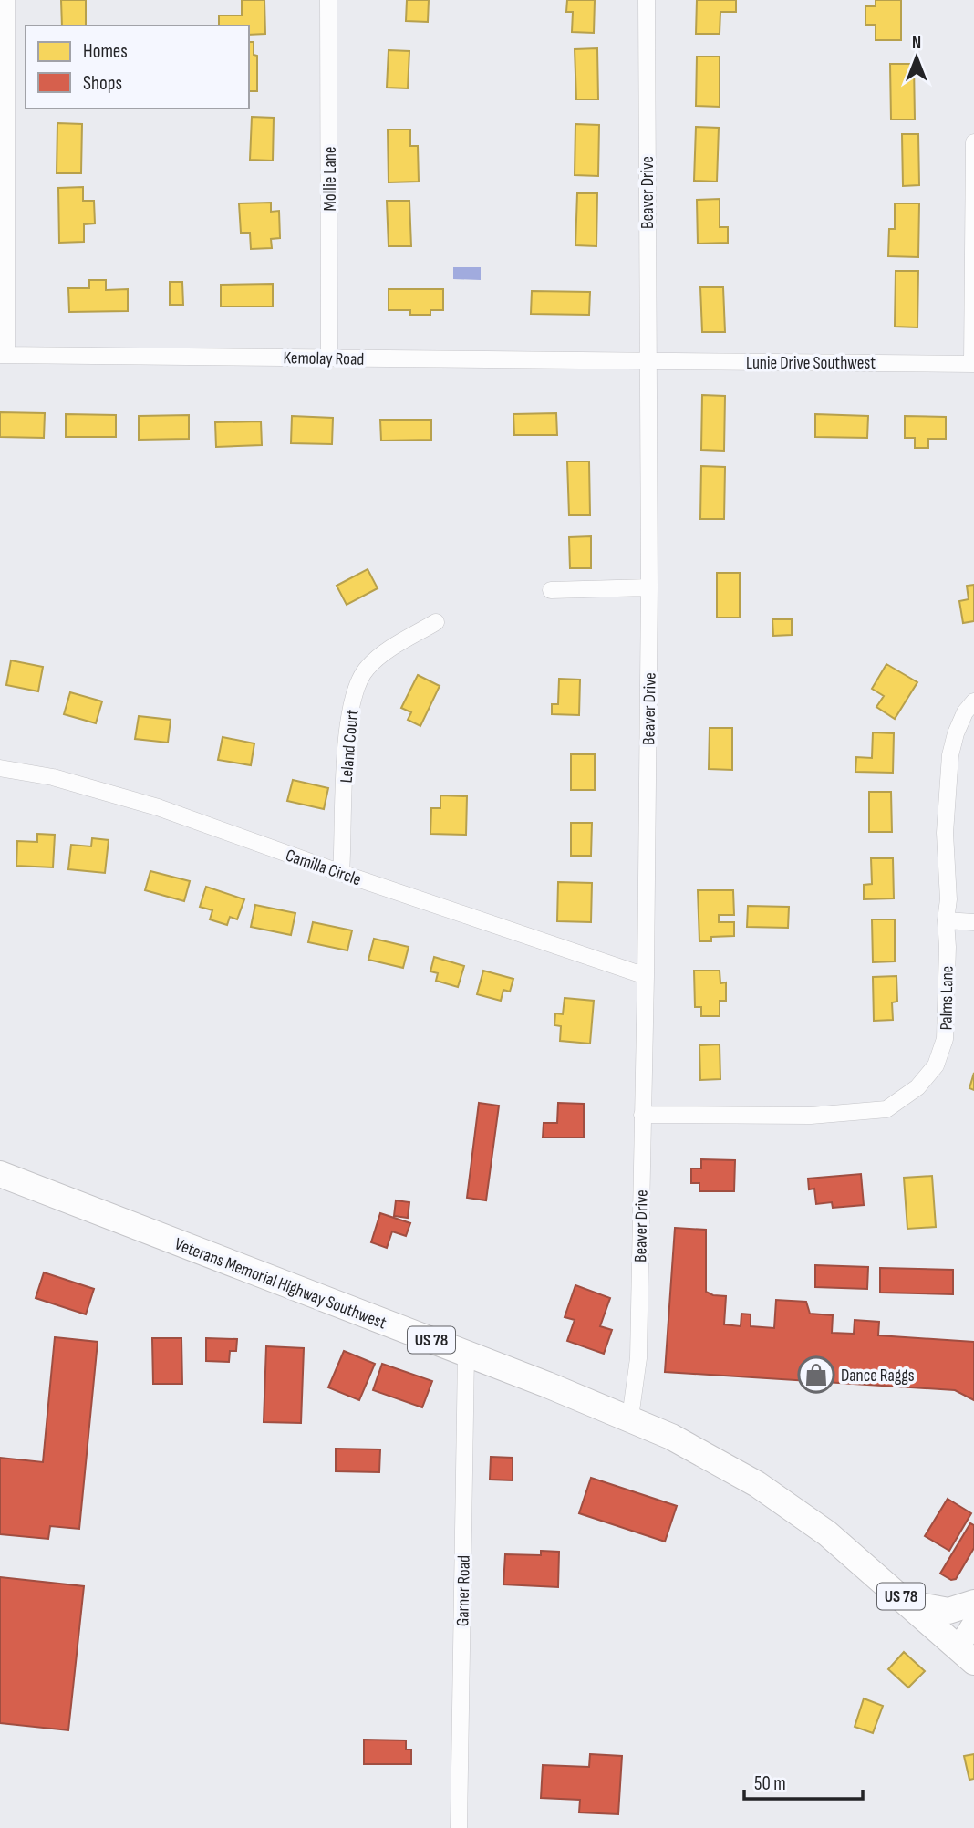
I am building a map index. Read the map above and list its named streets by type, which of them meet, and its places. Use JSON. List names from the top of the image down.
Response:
{
  "streets": {
    "main road": ["Veterans Memorial Highway Southwest", "US 78"],
    "street": [
      "Mollie Lane",
      "Beaver Drive",
      "Kemolay Road",
      "Lunie Drive Southwest",
      "Leland Court",
      "Camilla Circle",
      "Palms Lane",
      "Garner Road"
    ]
  },
  "crossings": [
    ["Mollie Lane", "Kemolay Road"],
    ["Beaver Drive", "Kemolay Road"],
    ["Beaver Drive", "Lunie Drive Southwest"],
    ["Beaver Drive", "Camilla Circle"],
    ["Beaver Drive", "Palms Lane"],
    ["Beaver Drive", "Veterans Memorial Highway Southwest"],
    ["Kemolay Road", "Lunie Drive Southwest"],
    ["Leland Court", "Camilla Circle"],
    ["Veterans Memorial Highway Southwest", "Garner Road"]
  ],
  "places": {
    "shop": ["Dance Raggs"]
  },
  "legend": ["Homes", "Shops"],
  "scale_bar": "50 m",
  "north": "top"
}
